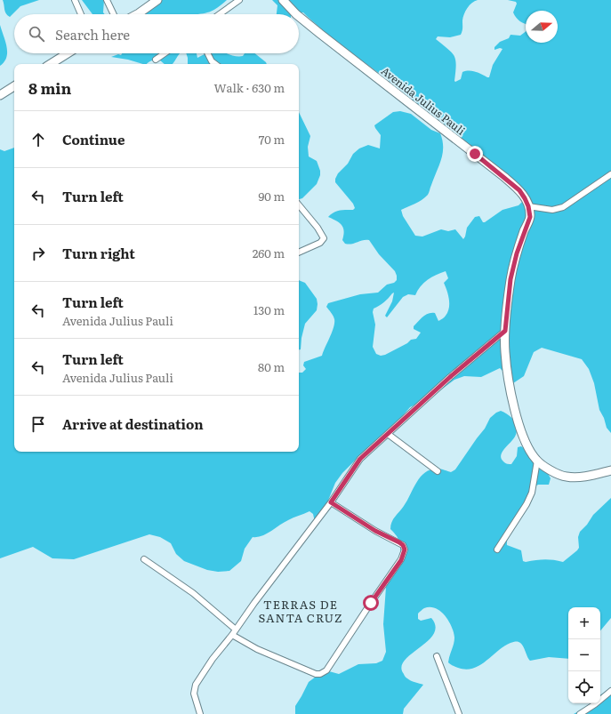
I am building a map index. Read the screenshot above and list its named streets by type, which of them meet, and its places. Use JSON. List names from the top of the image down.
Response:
{
  "streets": {
    "street": ["Avenida Julius Pauli"]
  },
  "districts": ["TERRAS DE SANTA CRUZ"],
  "north": "right",
  "page": {
    "search": "Search here",
    "heading": ["8 min", "Walk · 630 m"],
    "list": [
      ["Continue", "70 m"],
      ["Turn left", "90 m"],
      ["Turn right", "260 m"],
      ["Turn left", "Avenida Julius Pauli", "130 m"],
      ["Turn left", "Avenida Julius Pauli", "80 m"],
      "Arrive at destination"
    ],
    "map_buttons": ["+", "−"]
  }
}
